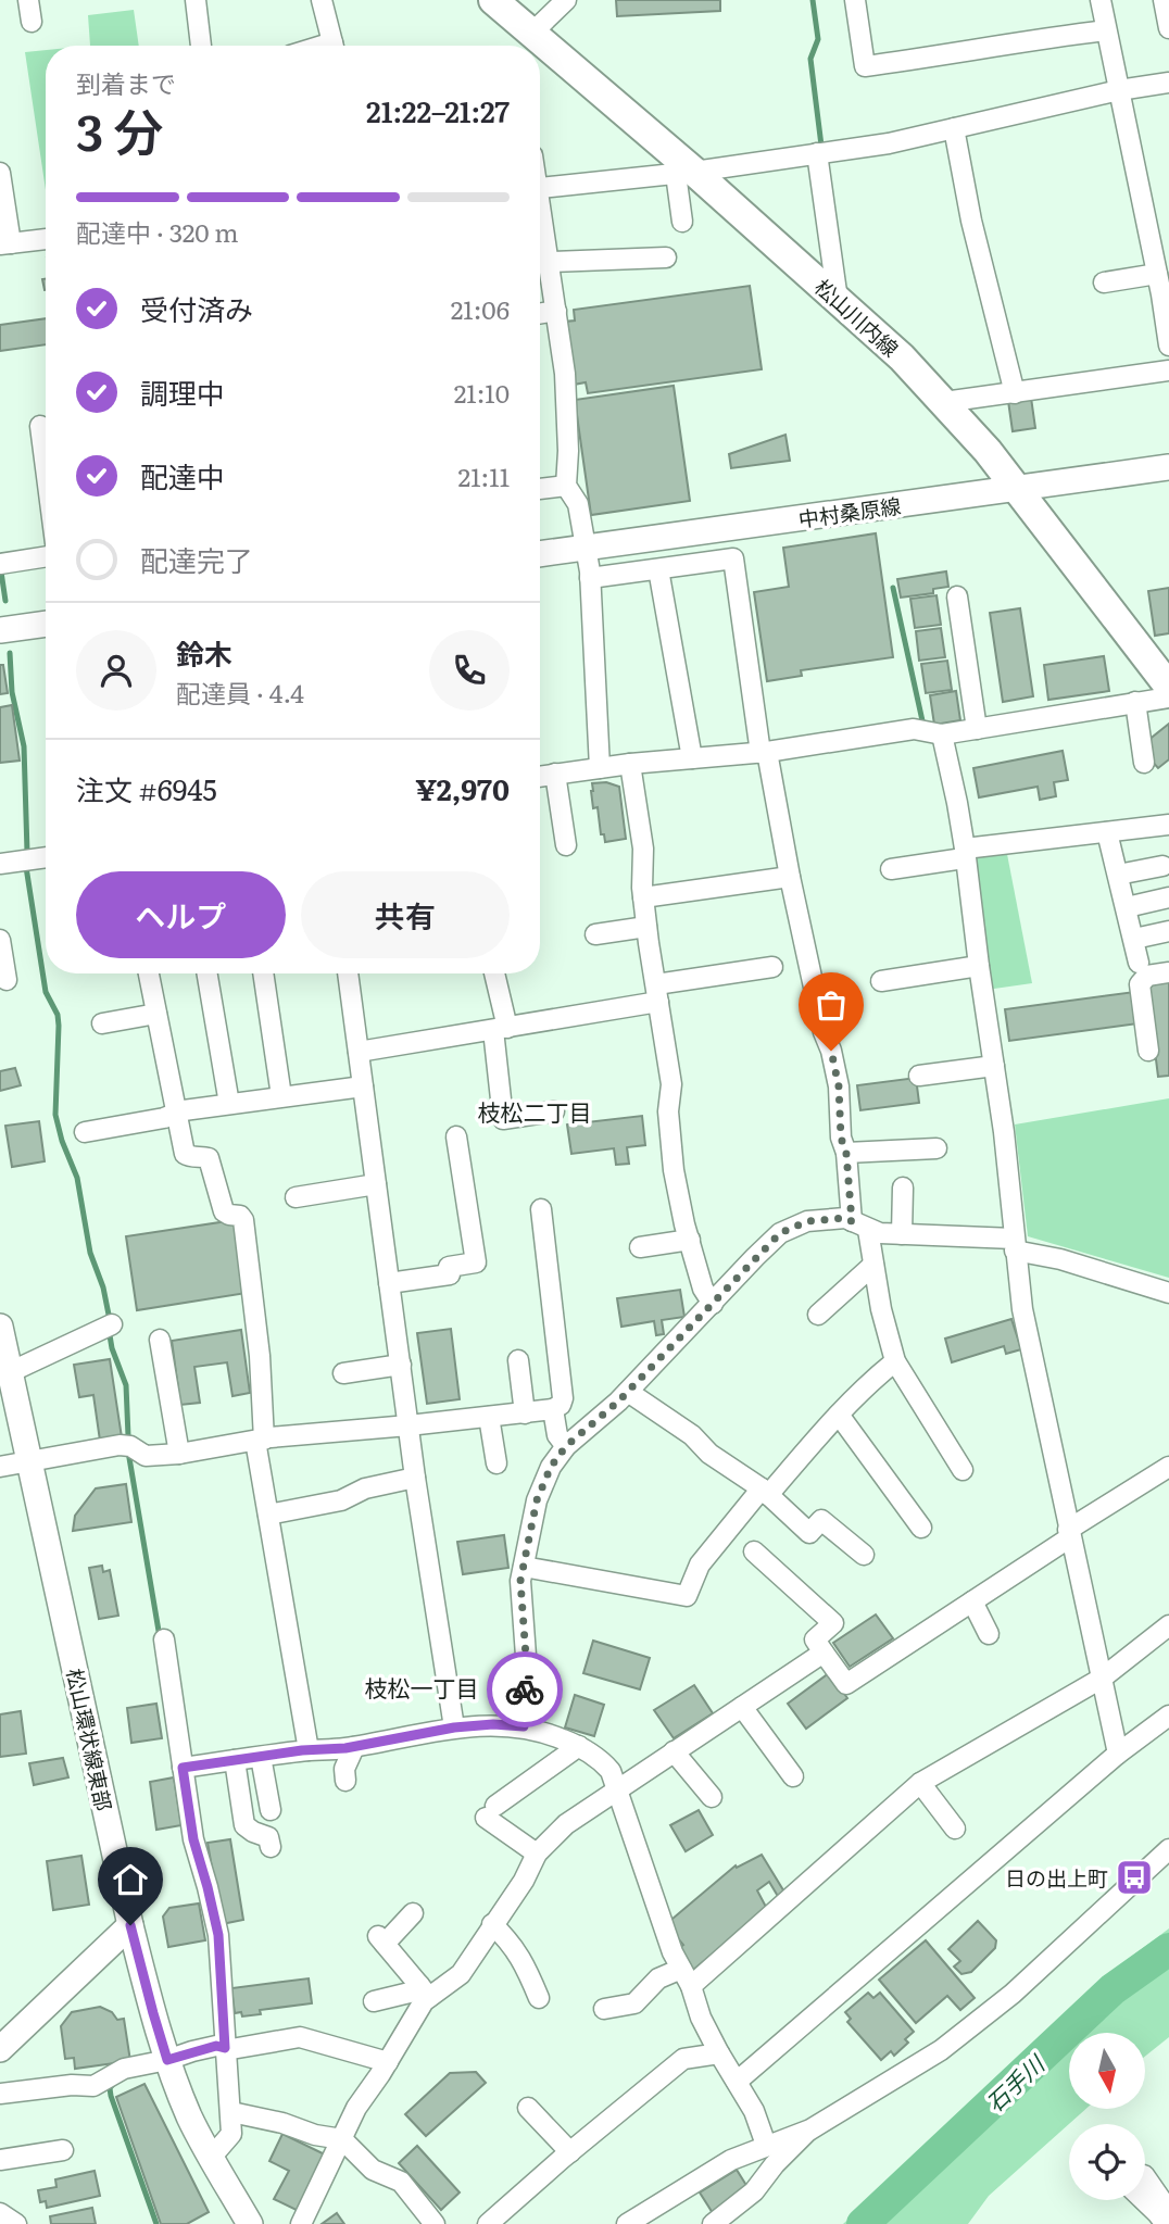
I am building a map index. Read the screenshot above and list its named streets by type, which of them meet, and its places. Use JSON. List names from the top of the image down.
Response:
{
  "streets": {
    "main road": ["松山川内線"],
    "street": ["中村桑原線", "松山環状線東部"]
  },
  "crossings": [
    ["松山川内線", "中村桑原線"]
  ],
  "districts": ["枝松二丁目", "枝松一丁目"],
  "water": ["石手川"],
  "places": {
    "bus stop": ["日の出上町"]
  },
  "north": "bottom",
  "page": {
    "heading": ["3 分", "到着まで", "21:22–21:27"],
    "panel": [
      "鈴木",
      "配達員 · 4.4",
      "注文 #6945",
      "¥2,970"
    ],
    "bar": "配達中 · 320 m",
    "list": [
      ["受付済み", "21:06"],
      ["調理中", "21:10"],
      ["配達中", "21:11"],
      "配達完了"
    ],
    "buttons": ["ヘルプ", "共有"]
  }
}
